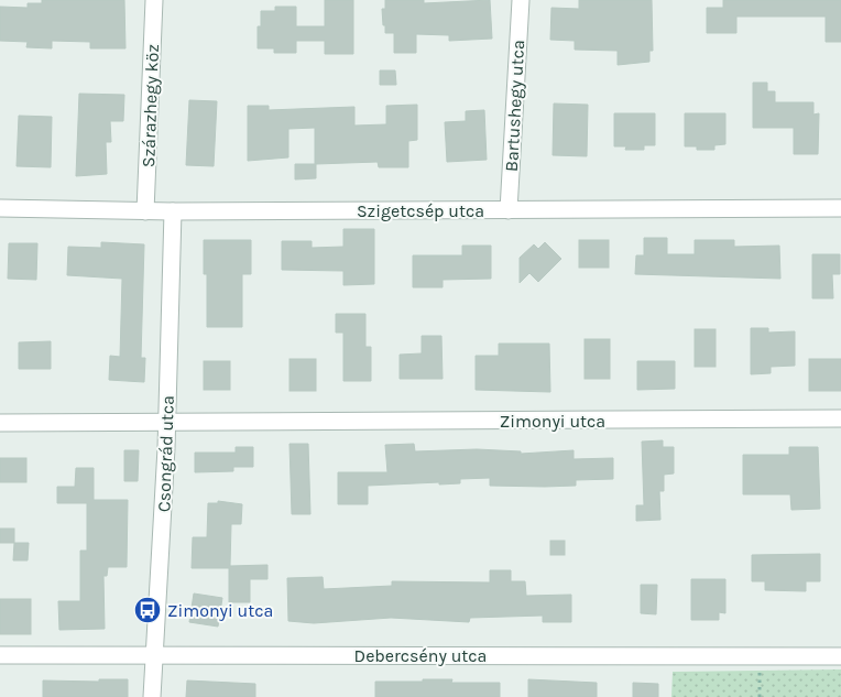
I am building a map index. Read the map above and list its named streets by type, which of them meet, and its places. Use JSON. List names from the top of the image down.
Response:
{
  "streets": {
    "street": [
      "Szárazhegy köz",
      "Bartushegy utca",
      "Szigetcsép utca",
      "Zimonyi utca",
      "Csongrád utca",
      "Debercsény utca"
    ]
  },
  "crossings": [
    ["Szárazhegy köz", "Szigetcsép utca"],
    ["Bartushegy utca", "Szigetcsép utca"],
    ["Szigetcsép utca", "Csongrád utca"],
    ["Zimonyi utca", "Csongrád utca"],
    ["Csongrád utca", "Debercsény utca"]
  ],
  "places": {
    "bus stop": ["Zimonyi utca"]
  }
}
